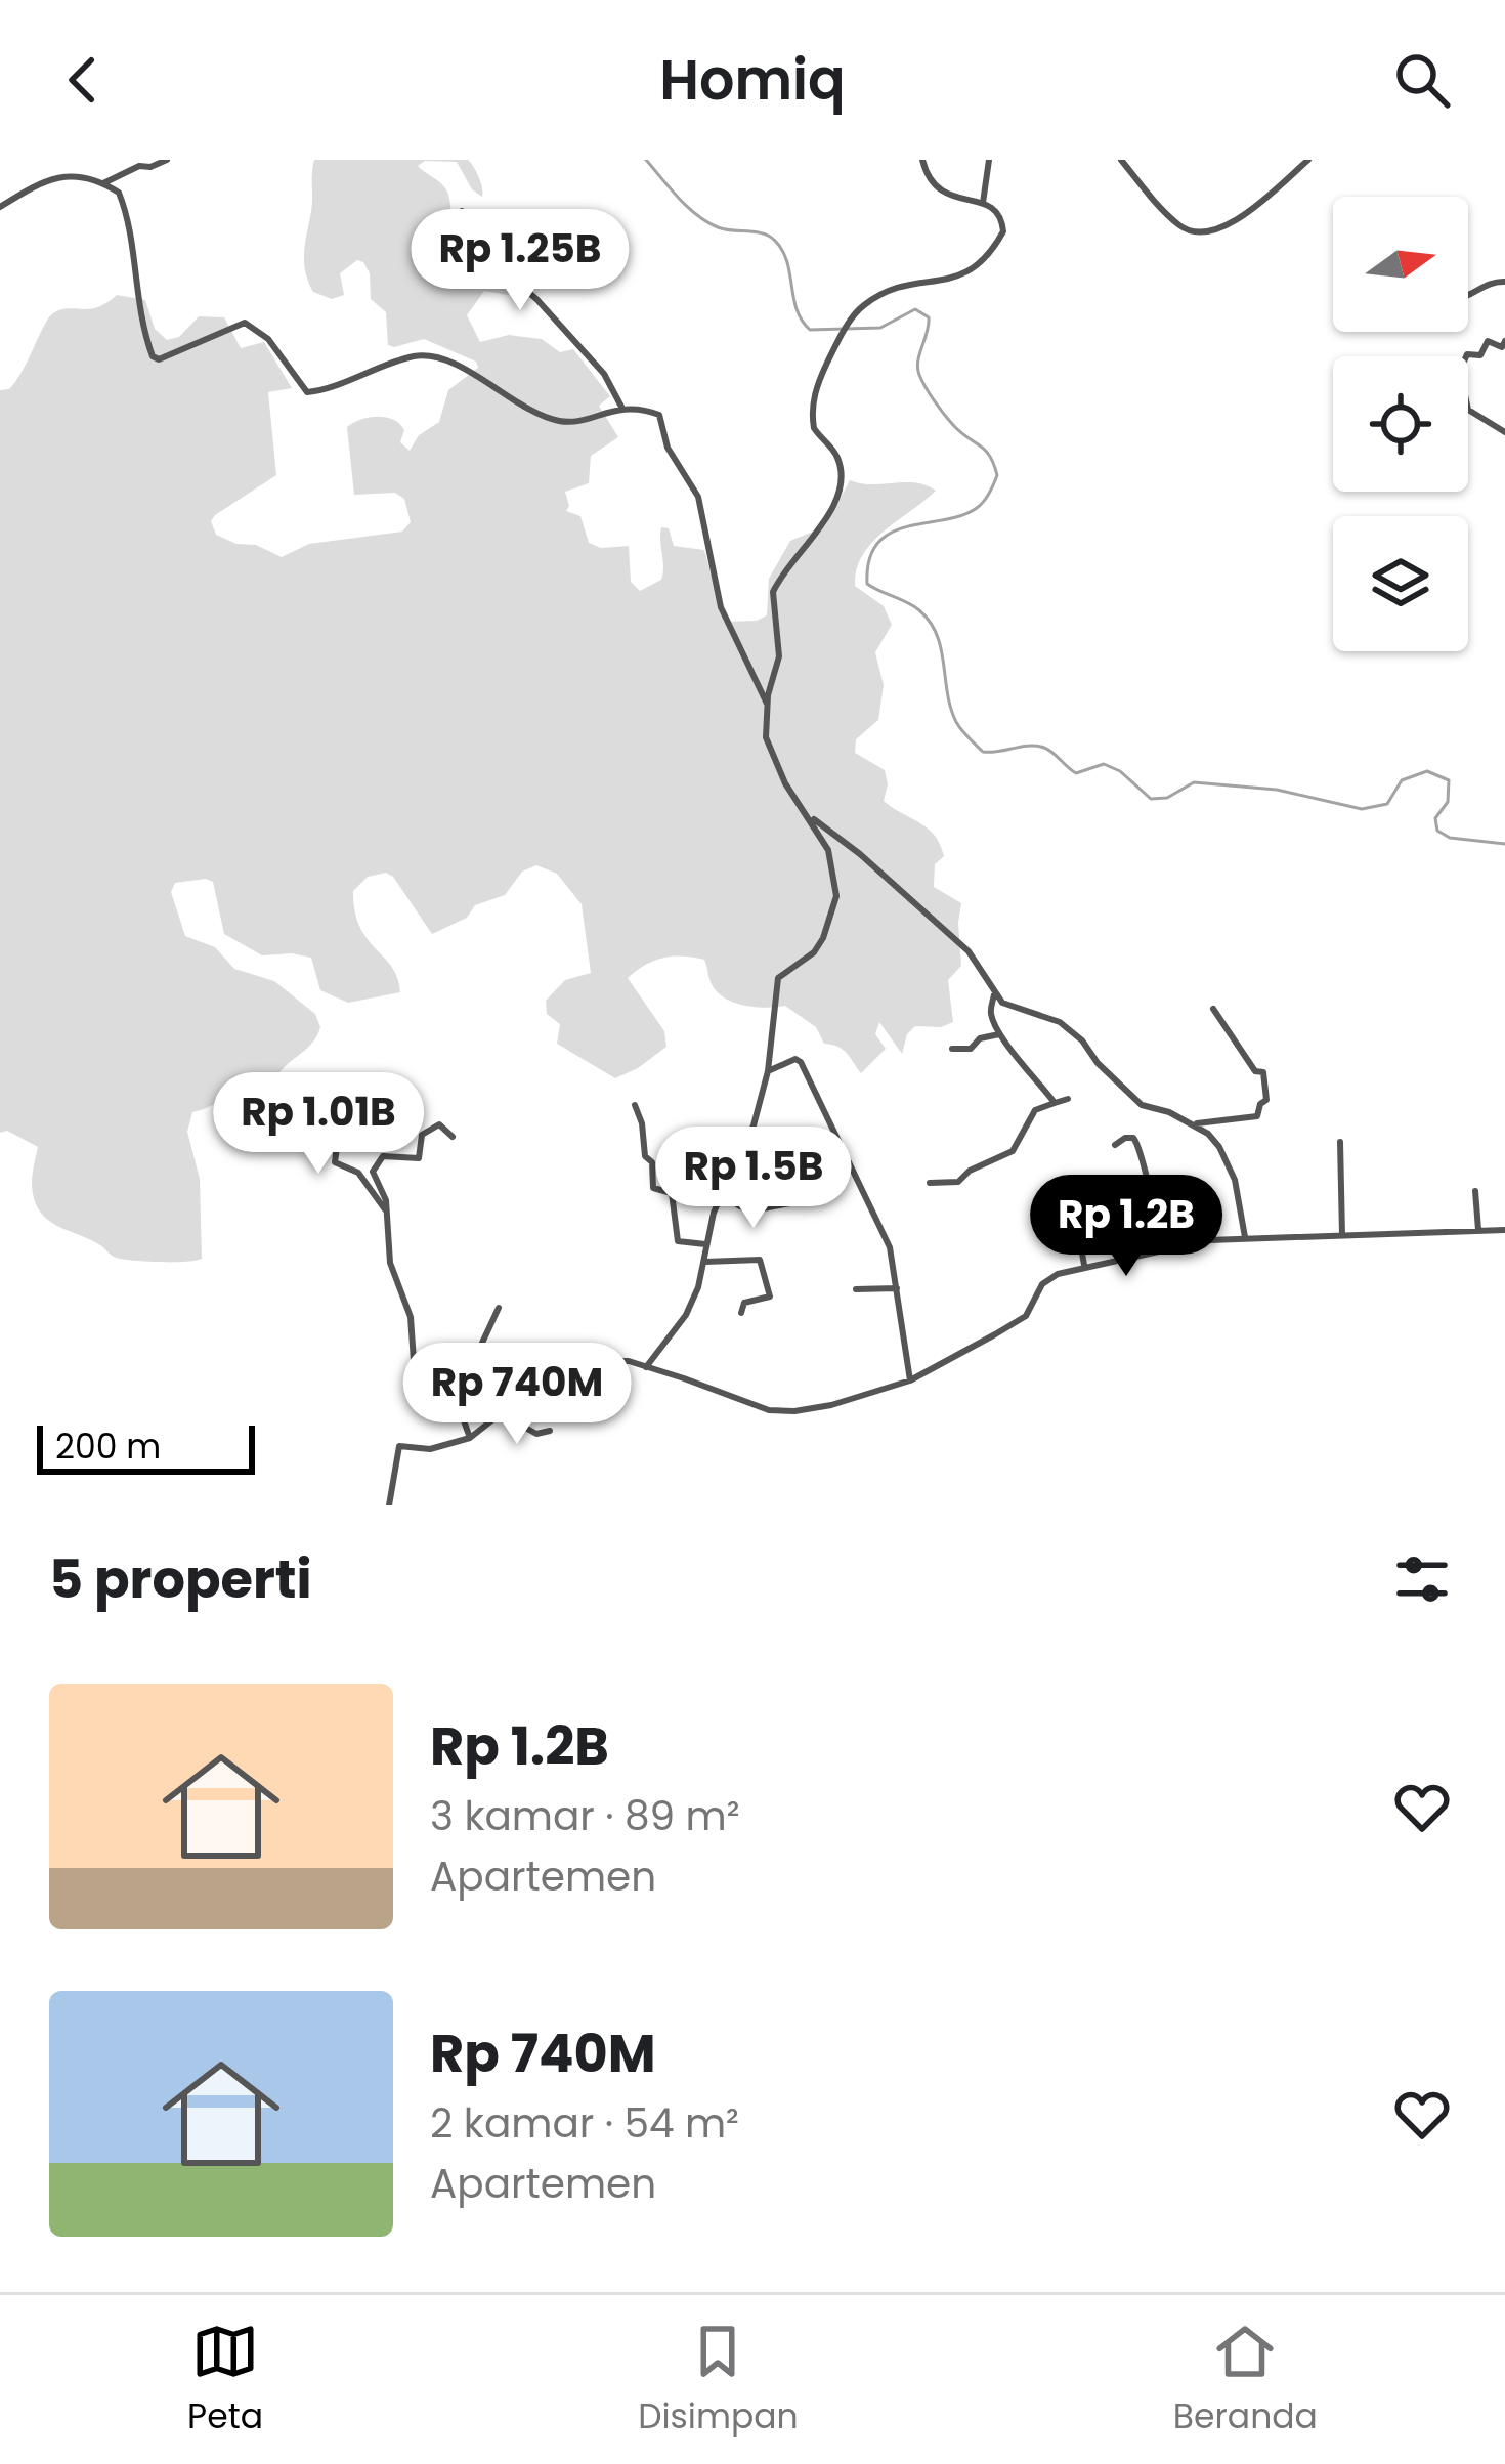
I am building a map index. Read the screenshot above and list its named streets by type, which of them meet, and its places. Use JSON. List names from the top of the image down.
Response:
{
  "scale_bar": "200 m",
  "north": "right",
  "page": {
    "header": "Homiq",
    "price": [
      "Rp 1.25B",
      "Rp 1.01B",
      "Rp 1.5B",
      "Rp 1.2B",
      "Rp 740M"
    ],
    "scale": "200 m",
    "heading": "5 properti",
    "list": [
      {
        "name": "Rp 1.2B",
        "note": "3 kamar · 89 m² · Apartemen"
      },
      {
        "name": "Rp 740M",
        "note": "2 kamar · 54 m² · Apartemen"
      }
    ],
    "tabs": ["Peta", "Disimpan", "Beranda"]
  }
}
